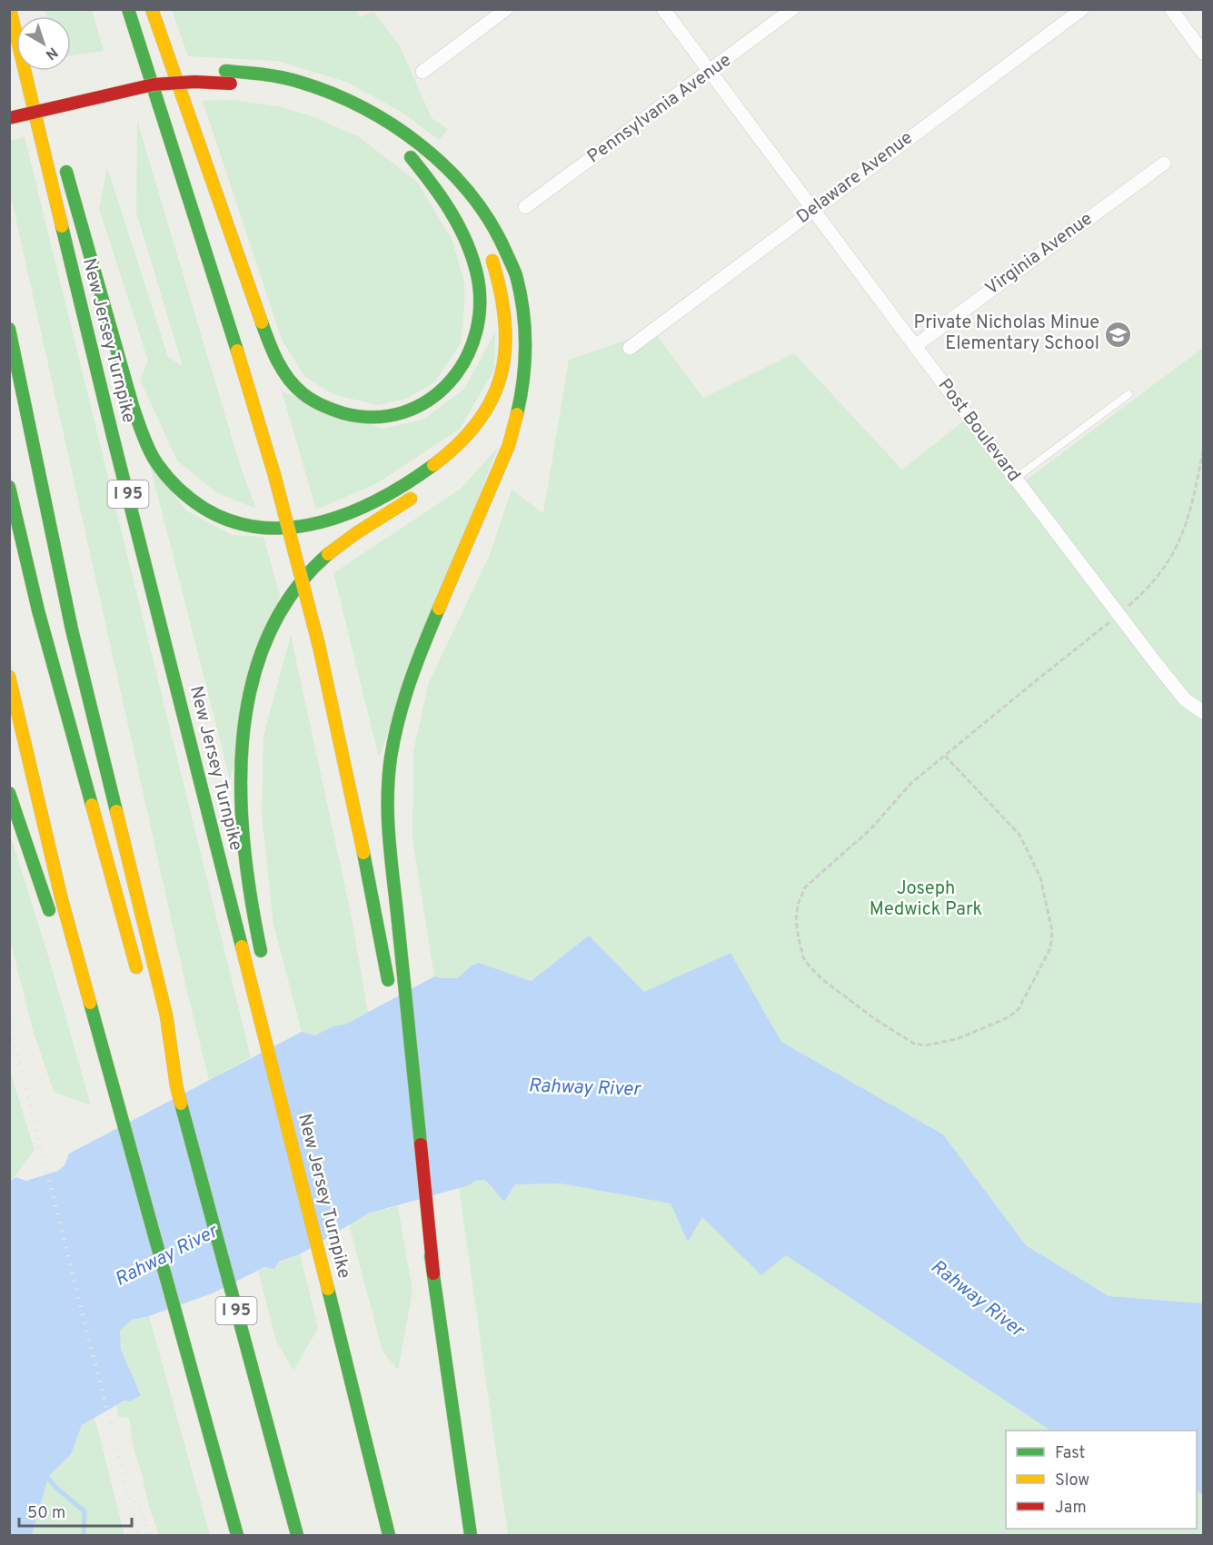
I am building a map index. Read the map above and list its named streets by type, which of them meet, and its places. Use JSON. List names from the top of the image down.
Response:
{
  "streets": {
    "highway": ["New Jersey Turnpike", "I 95"],
    "street": [
      "Pennsylvania Avenue",
      "Delaware Avenue",
      "Virginia Avenue",
      "Post Boulevard"
    ]
  },
  "crossings": [
    ["Pennsylvania Avenue", "Post Boulevard"],
    ["Delaware Avenue", "Post Boulevard"],
    ["Virginia Avenue", "Post Boulevard"]
  ],
  "water": ["Rahway River"],
  "parks": ["Joseph Medwick Park"],
  "places": {
    "school or university": ["Private Nicholas Minue Elementary School"]
  },
  "legend": ["Fast", "Slow", "Jam"],
  "scale_bar": "50 m",
  "north": "bottom right"
}
